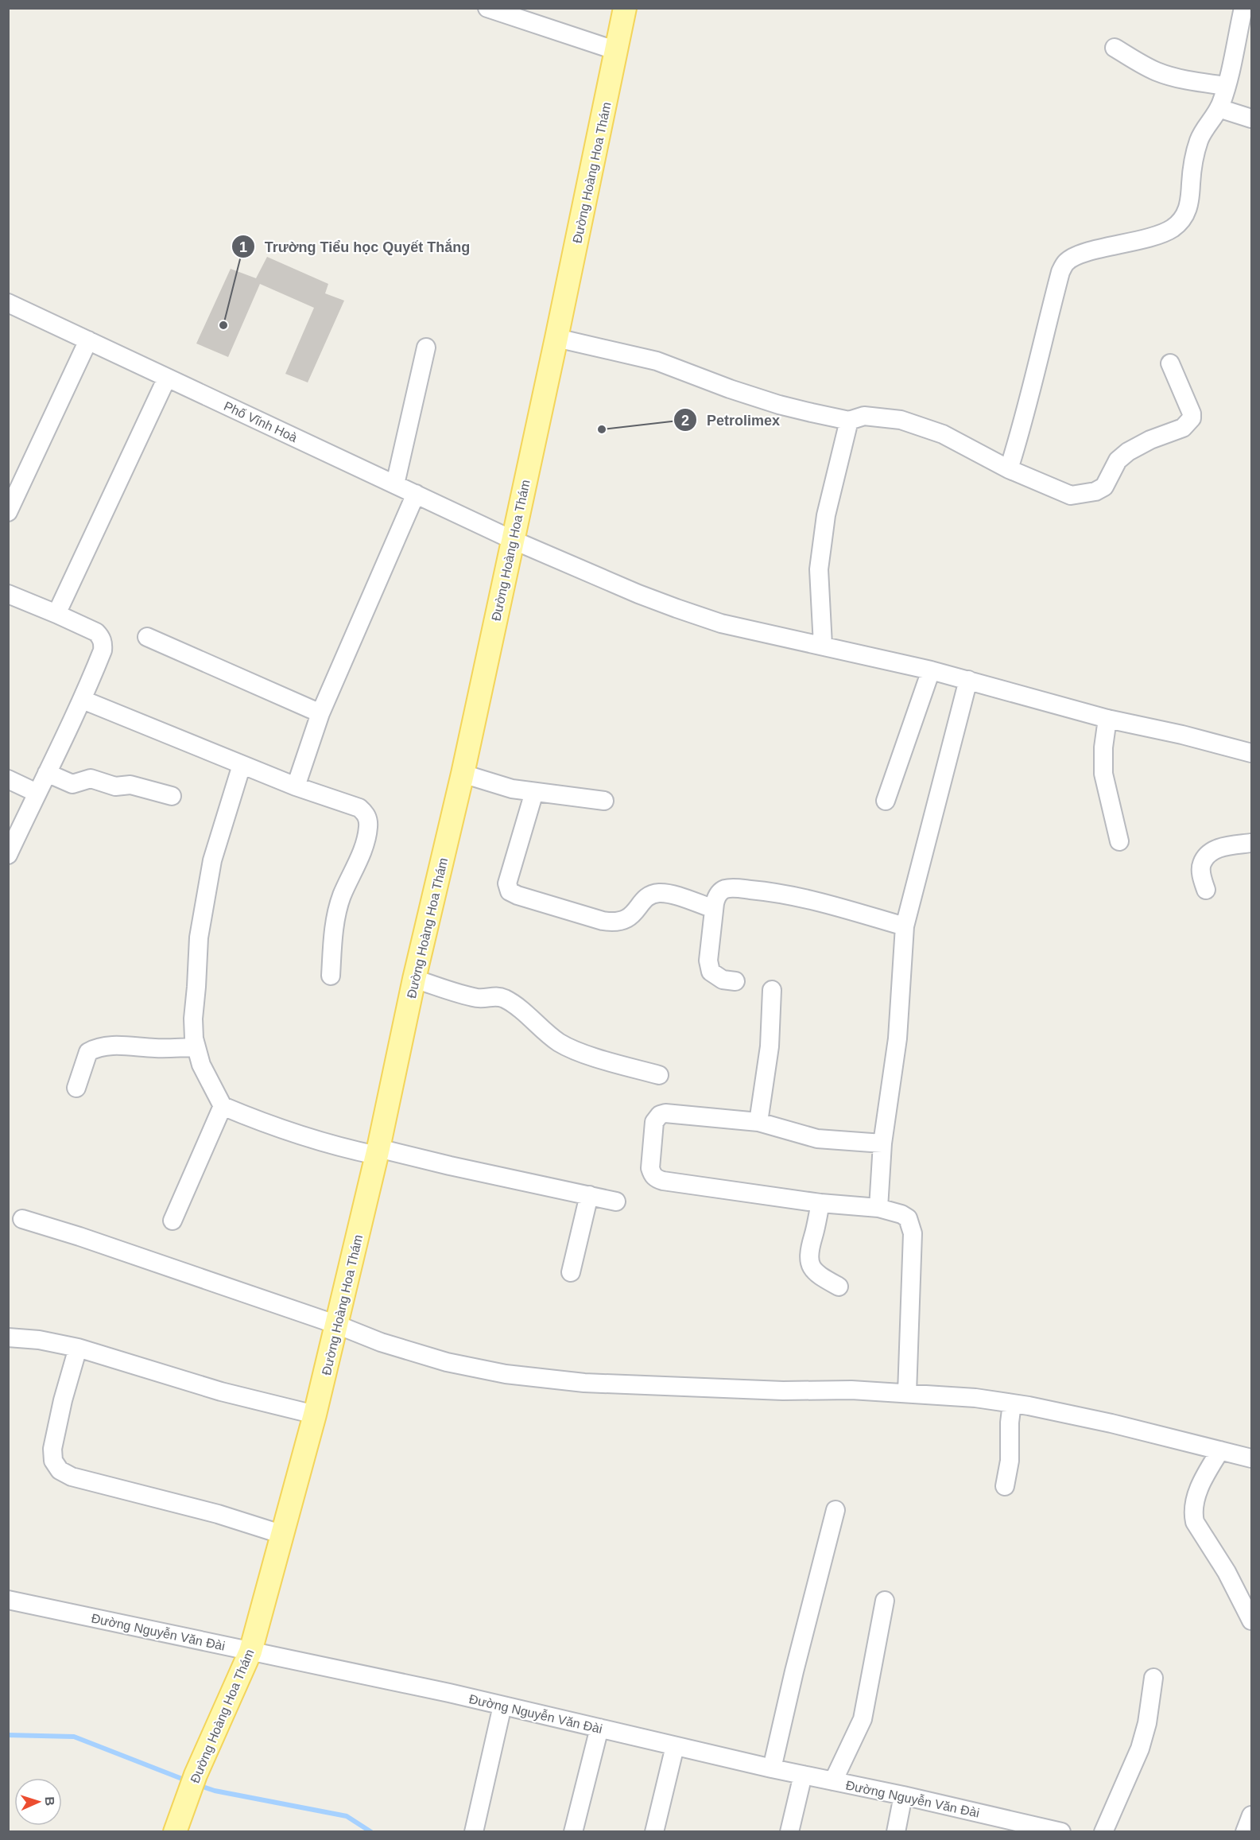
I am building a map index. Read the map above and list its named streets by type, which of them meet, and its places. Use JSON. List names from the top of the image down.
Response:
{
  "streets": {
    "main road": ["Đường Hoàng Hoa Thám"],
    "street": ["Phố Vĩnh Hoà", "Đường Nguyễn Văn Đài"]
  },
  "crossings": [
    ["Đường Hoàng Hoa Thám", "Phố Vĩnh Hoà"],
    ["Đường Hoàng Hoa Thám", "Đường Nguyễn Văn Đài"]
  ],
  "places": ["Trường Tiểu học Quyết Thắng", "Petrolimex"],
  "north": "right"
}
